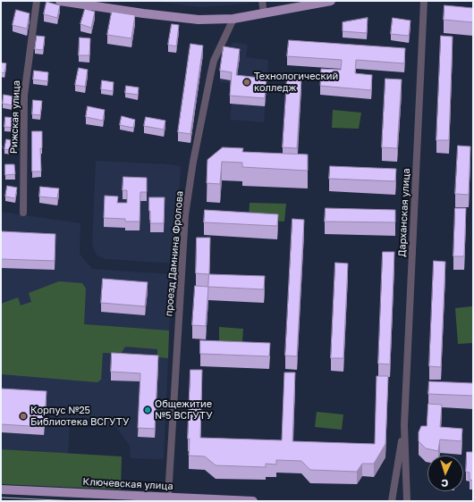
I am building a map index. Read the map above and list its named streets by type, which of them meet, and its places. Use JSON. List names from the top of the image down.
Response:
{
  "streets": {
    "main road": ["Ключевская улица"],
    "street": ["Рижская улица", "Дарханская улица", "проезд Дамнина Фролова"]
  },
  "crossings": [
    ["проезд Дамнина Фролова", "Ключевская улица"]
  ],
  "places": ["Технологический колледж", "Общежитие №5 ВСГУТУ", "Корпус №25 Библиотека ВСГУТУ"],
  "north": "bottom"
}
